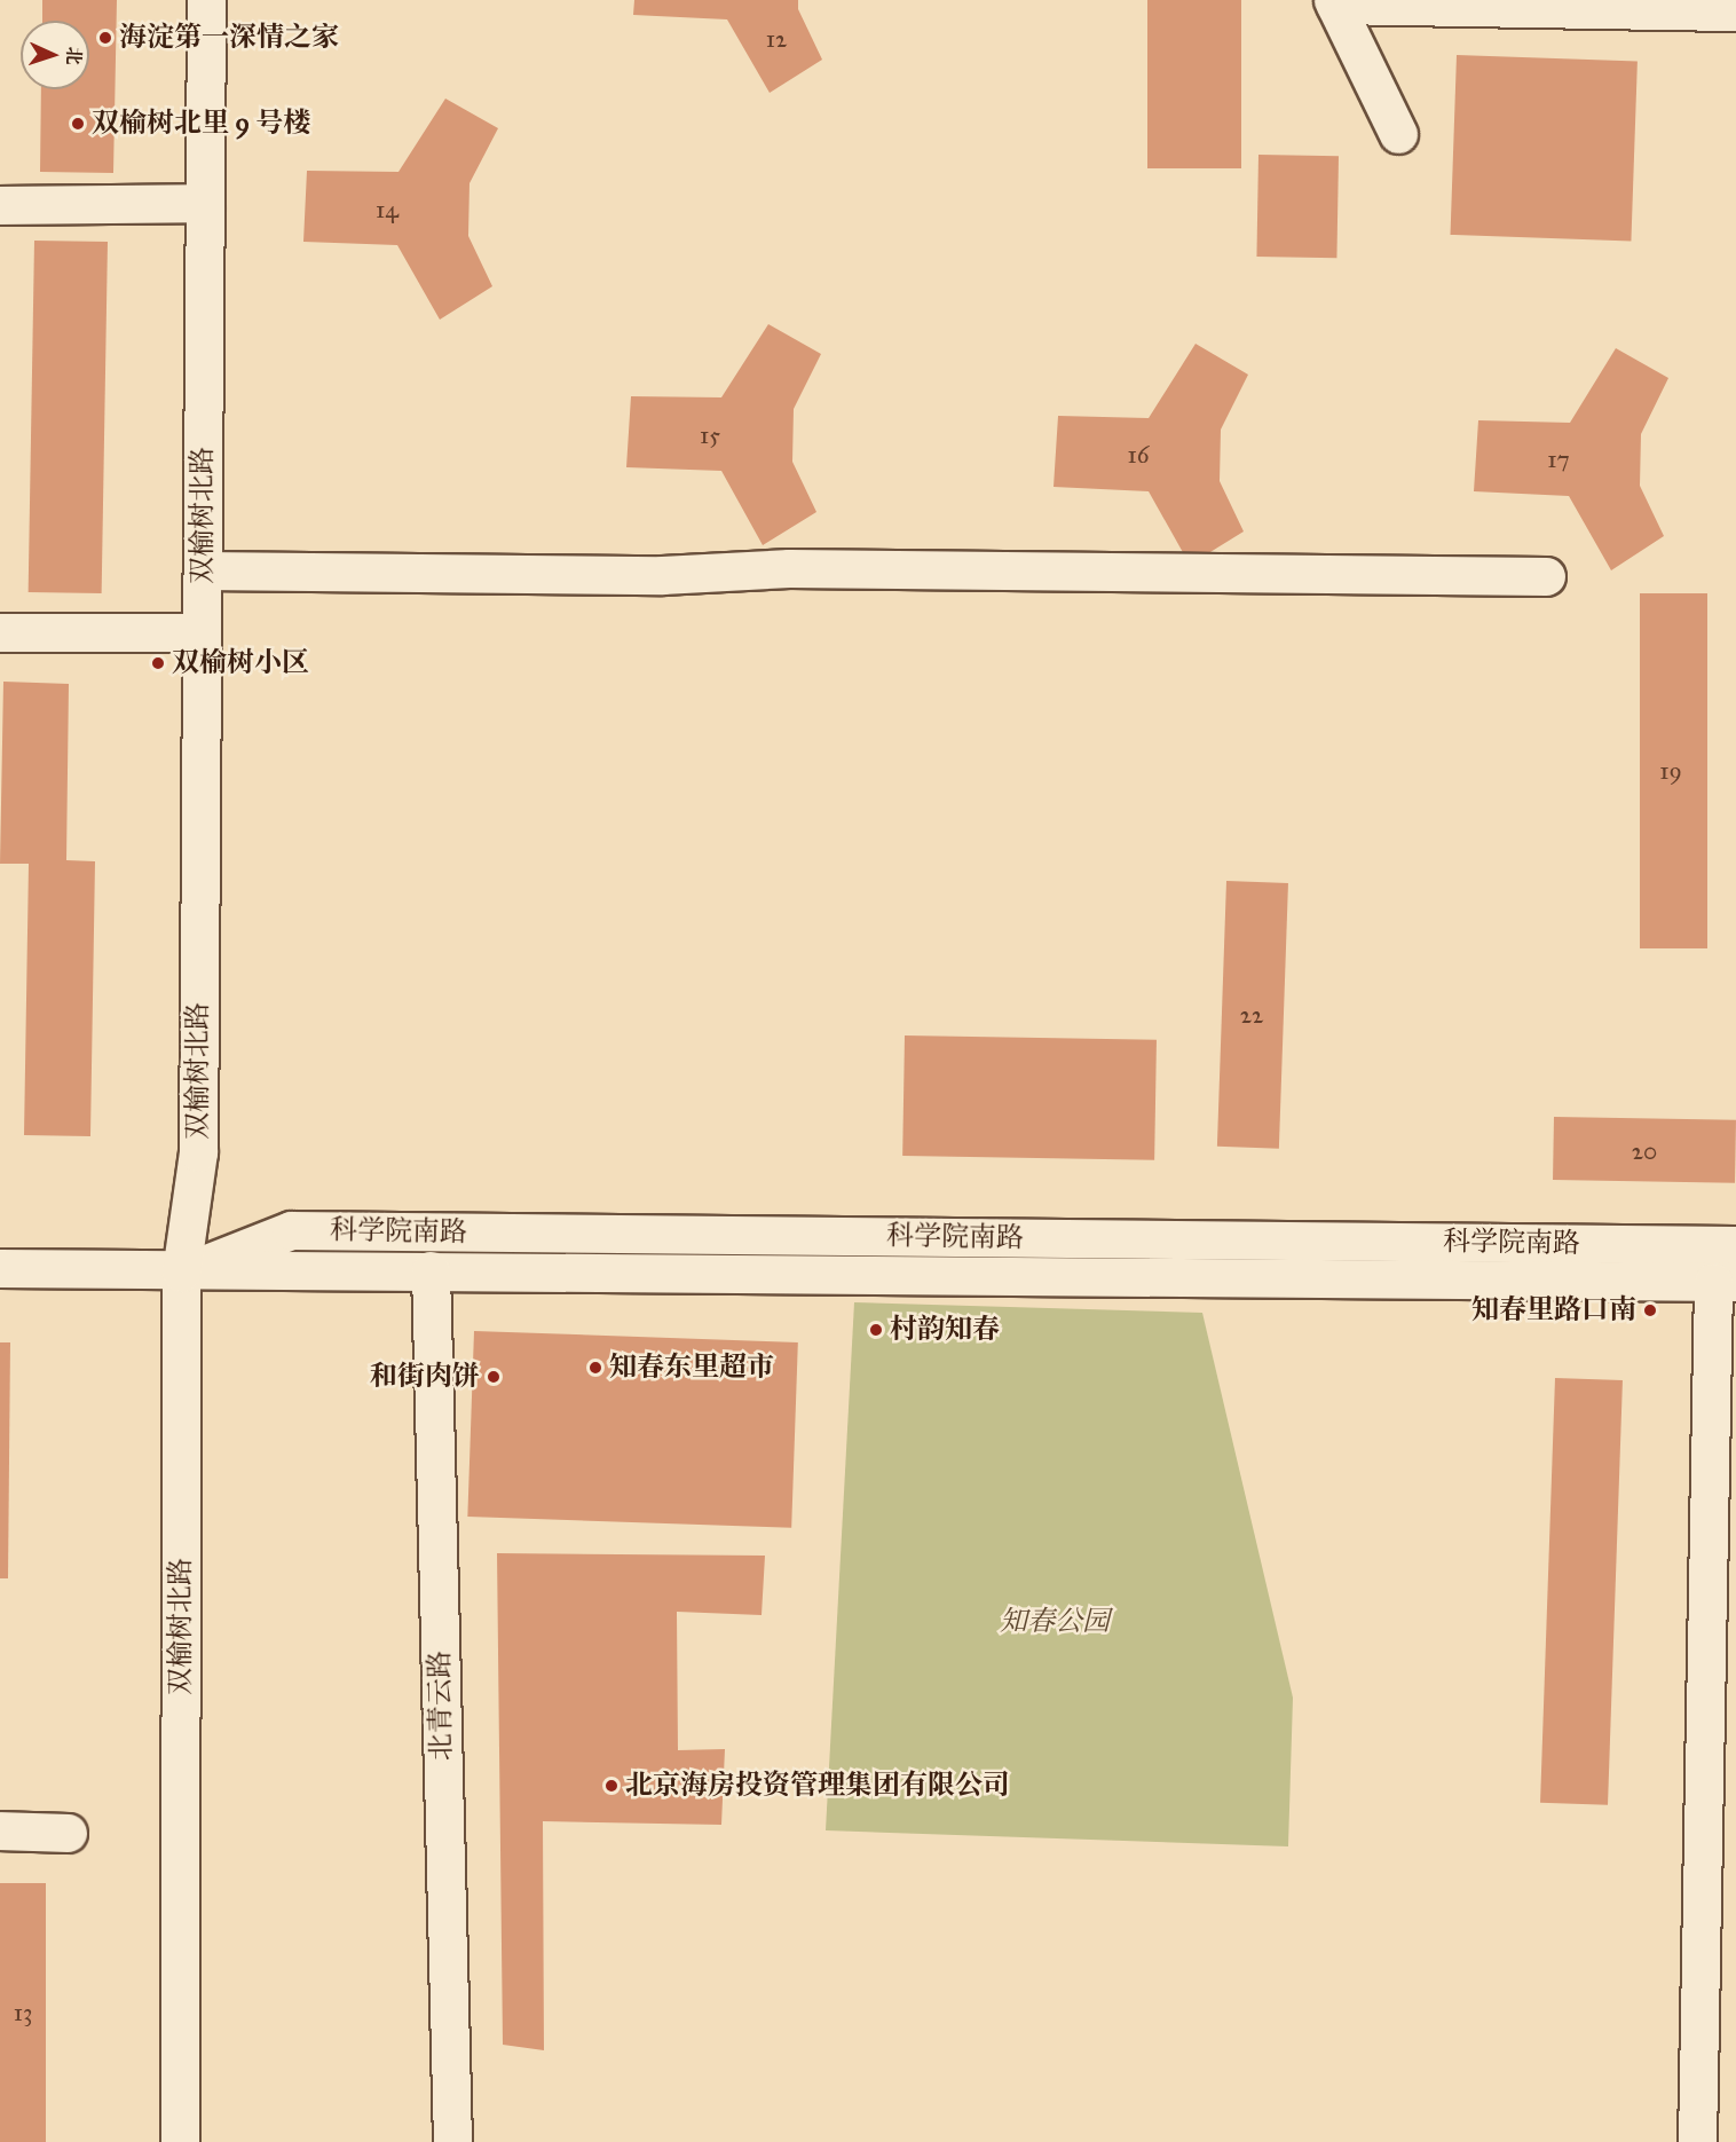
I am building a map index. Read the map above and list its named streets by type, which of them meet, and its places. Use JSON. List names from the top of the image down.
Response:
{
  "streets": {
    "street": ["双榆树北路", "科学院南路", "北青云路"]
  },
  "crossings": [
    ["双榆树北路", "科学院南路"],
    ["科学院南路", "北青云路"]
  ],
  "parks": ["知春公园"],
  "places": [
    "海淀第一深情之家",
    "双榆树北里 9 号楼",
    "双榆树小区",
    "知春里路口南",
    "村韵知春",
    "知春东里超市",
    "和街肉饼",
    "北京海房投资管理集团有限公司"
  ],
  "house_numbers": [
    "12",
    "14",
    "15",
    "16",
    "17",
    "19",
    "22",
    "20",
    "13"
  ],
  "north": "right"
}
